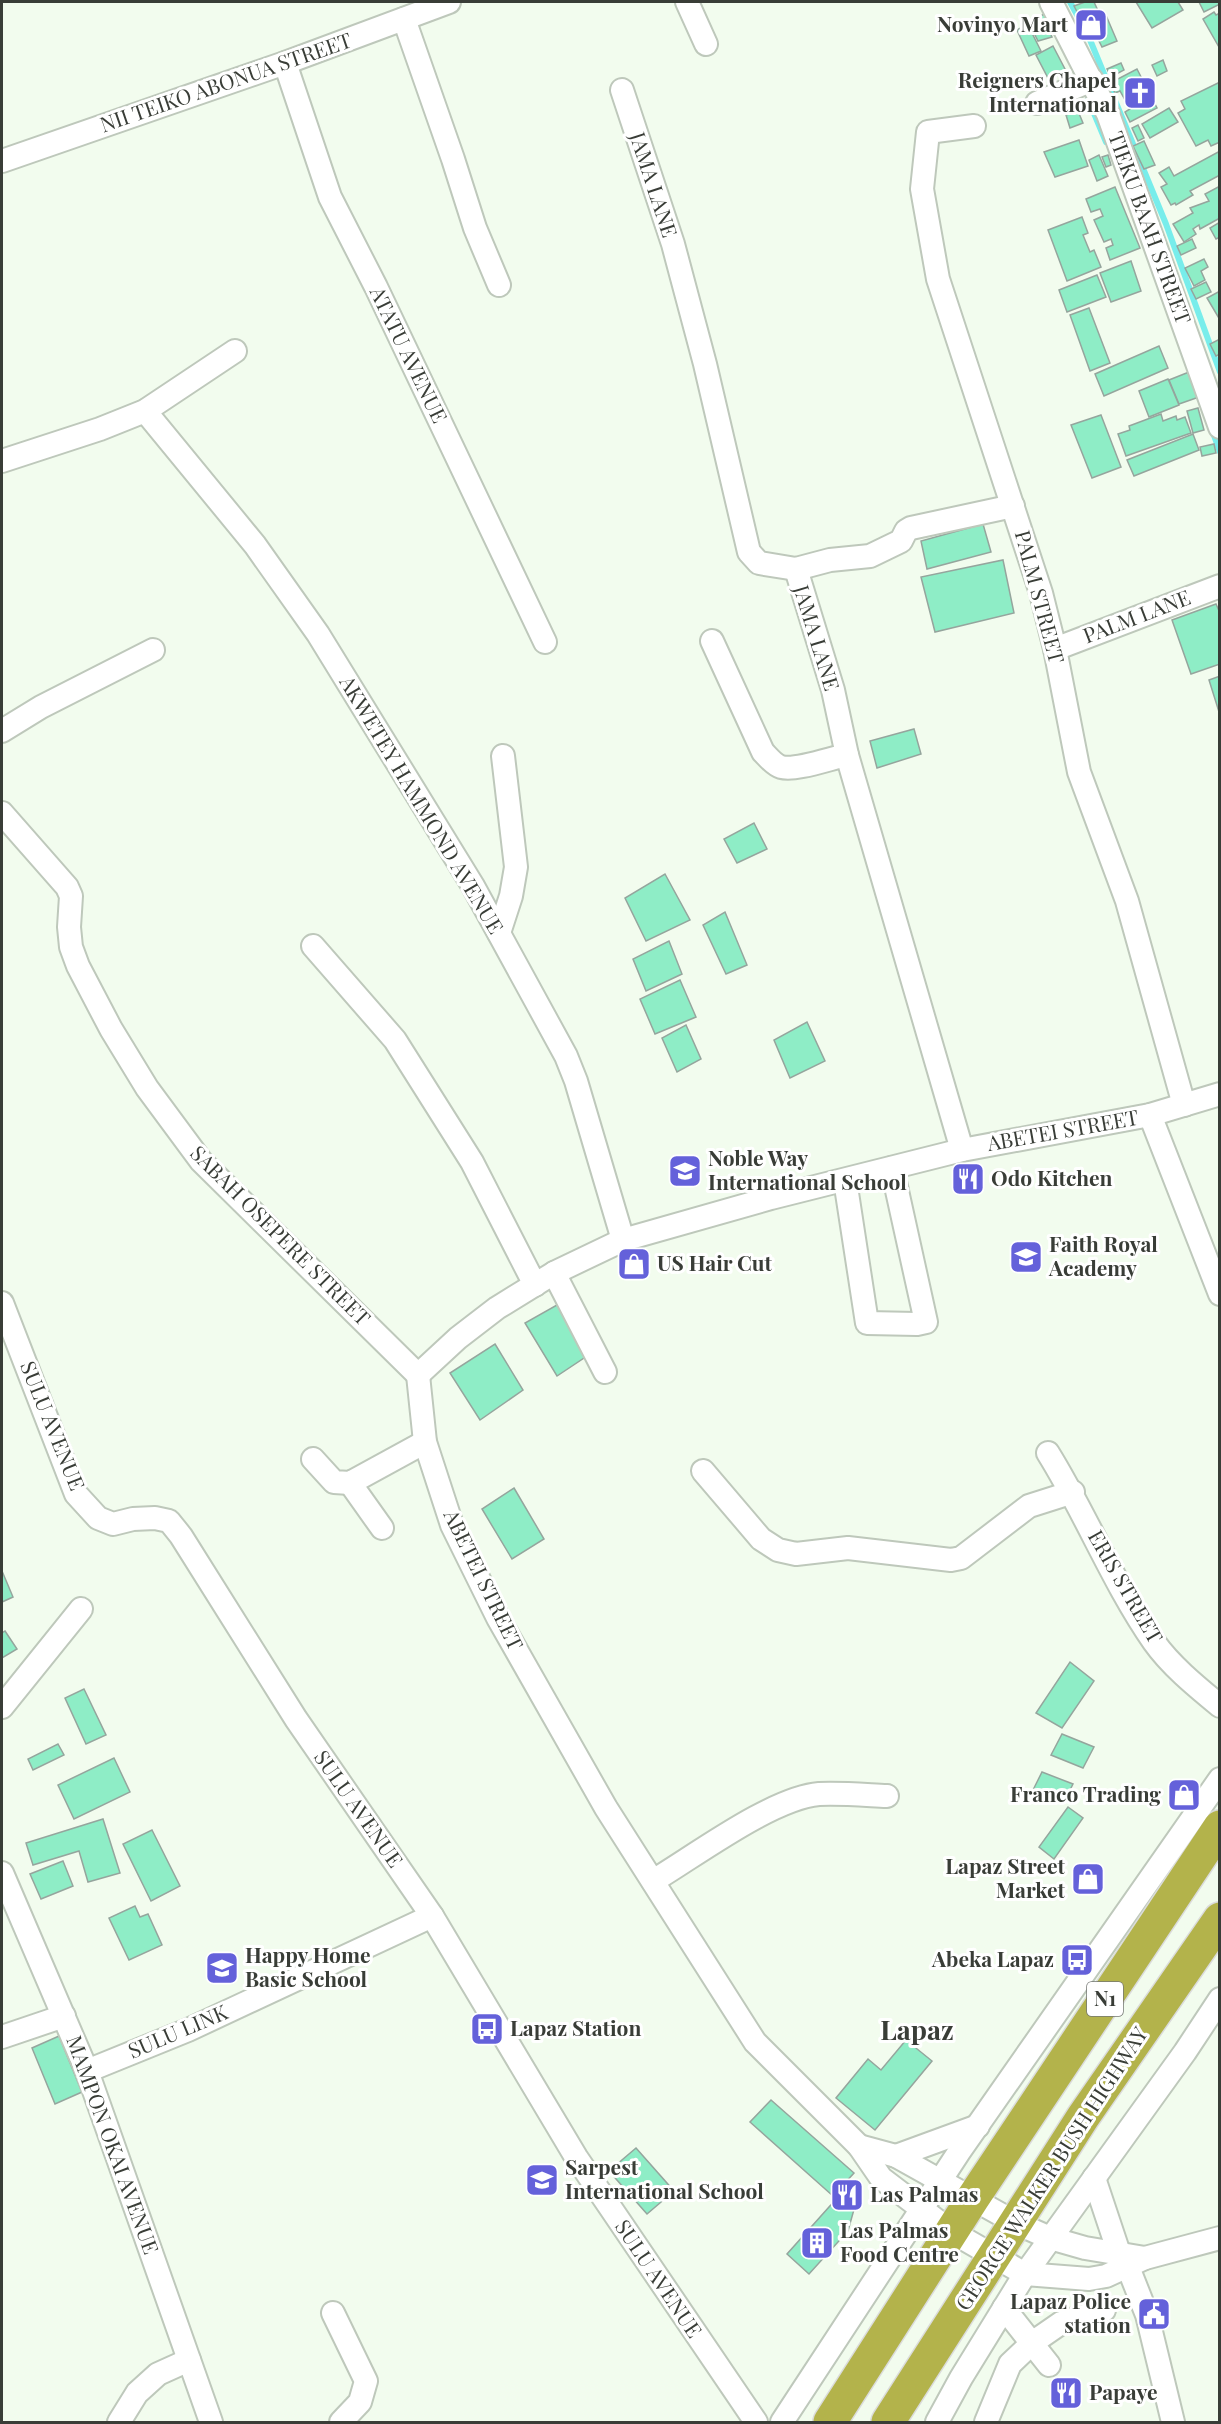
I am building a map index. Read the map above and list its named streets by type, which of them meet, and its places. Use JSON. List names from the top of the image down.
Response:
{
  "streets": {
    "highway": ["N1", "GEORGE WALKER BUSH HIGHWAY"],
    "street": [
      "NII TEIKO ABONUA STREET",
      "JAMA LANE",
      "TIEKU BAAH STREET",
      "ATATU AVENUE",
      "PALM STREET",
      "PALM LANE",
      "AKWETEY HAMMOND AVENUE",
      "ABETEI STREET",
      "SABAH OSEPERE STREET",
      "SULU AVENUE",
      "ERIS STREET",
      "SULU LINK",
      "MAMPON OKAI AVENUE"
    ]
  },
  "crossings": [
    ["NII TEIKO ABONUA STREET", "ATATU AVENUE"],
    ["JAMA LANE", "ABETEI STREET"],
    ["PALM STREET", "PALM LANE"],
    ["PALM STREET", "ABETEI STREET"],
    ["AKWETEY HAMMOND AVENUE", "ABETEI STREET"],
    ["ABETEI STREET", "SABAH OSEPERE STREET"],
    ["ABETEI STREET", "N1"],
    ["ABETEI STREET", "GEORGE WALKER BUSH HIGHWAY"],
    ["SULU AVENUE", "SULU LINK"],
    ["SULU LINK", "MAMPON OKAI AVENUE"]
  ],
  "districts": ["Lapaz"],
  "places": {
    "shop": [
      "Novinyo Mart",
      "US Hair Cut",
      "Franco Trading",
      "Lapaz Street Market"
    ],
    "church": ["Reigners Chapel International"],
    "school or university": [
      "Noble Way International School",
      "Faith Royal Academy",
      "Happy Home Basic School",
      "Sarpest International School"
    ],
    "restaurant": ["Odo Kitchen", "Las Palmas", "Papaye"],
    "bus stop": ["Abeka Lapaz", "Lapaz Station"],
    "building": ["Las Palmas Food Centre"],
    "public building": ["Lapaz Police station"]
  }
}
